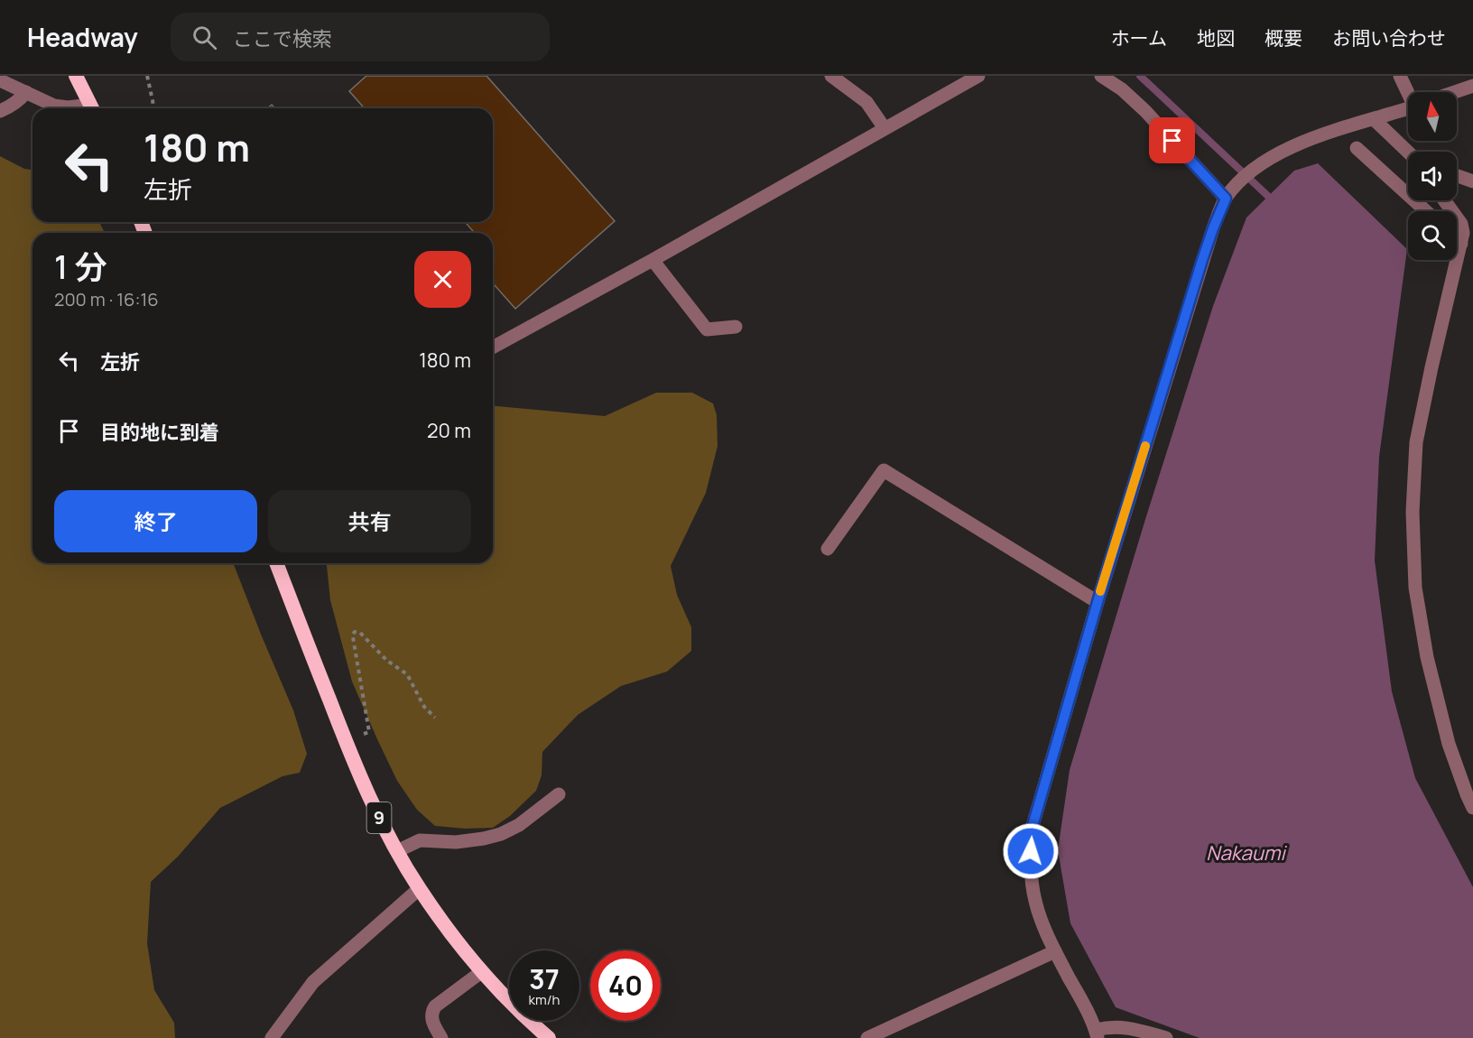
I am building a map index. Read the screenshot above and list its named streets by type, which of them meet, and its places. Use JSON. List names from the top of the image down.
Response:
{
  "streets": {
    "highway": ["9"]
  },
  "water": ["Nakaumi"],
  "north": "top",
  "page": {
    "header": "Headway",
    "search": "ここで検索",
    "nav": [
      "ホーム",
      "地図",
      "概要",
      "お問い合わせ"
    ],
    "turn": ["180 m", "左折"],
    "heading": ["1 分", "200 m · 16:16"],
    "list": [
      {
        "name": "左折",
        "value": "180 m"
      },
      {
        "name": "目的地に到着",
        "value": "20 m"
      }
    ],
    "buttons": ["終了", "共有"],
    "speed": "37 km/h",
    "limit": "40"
  }
}
